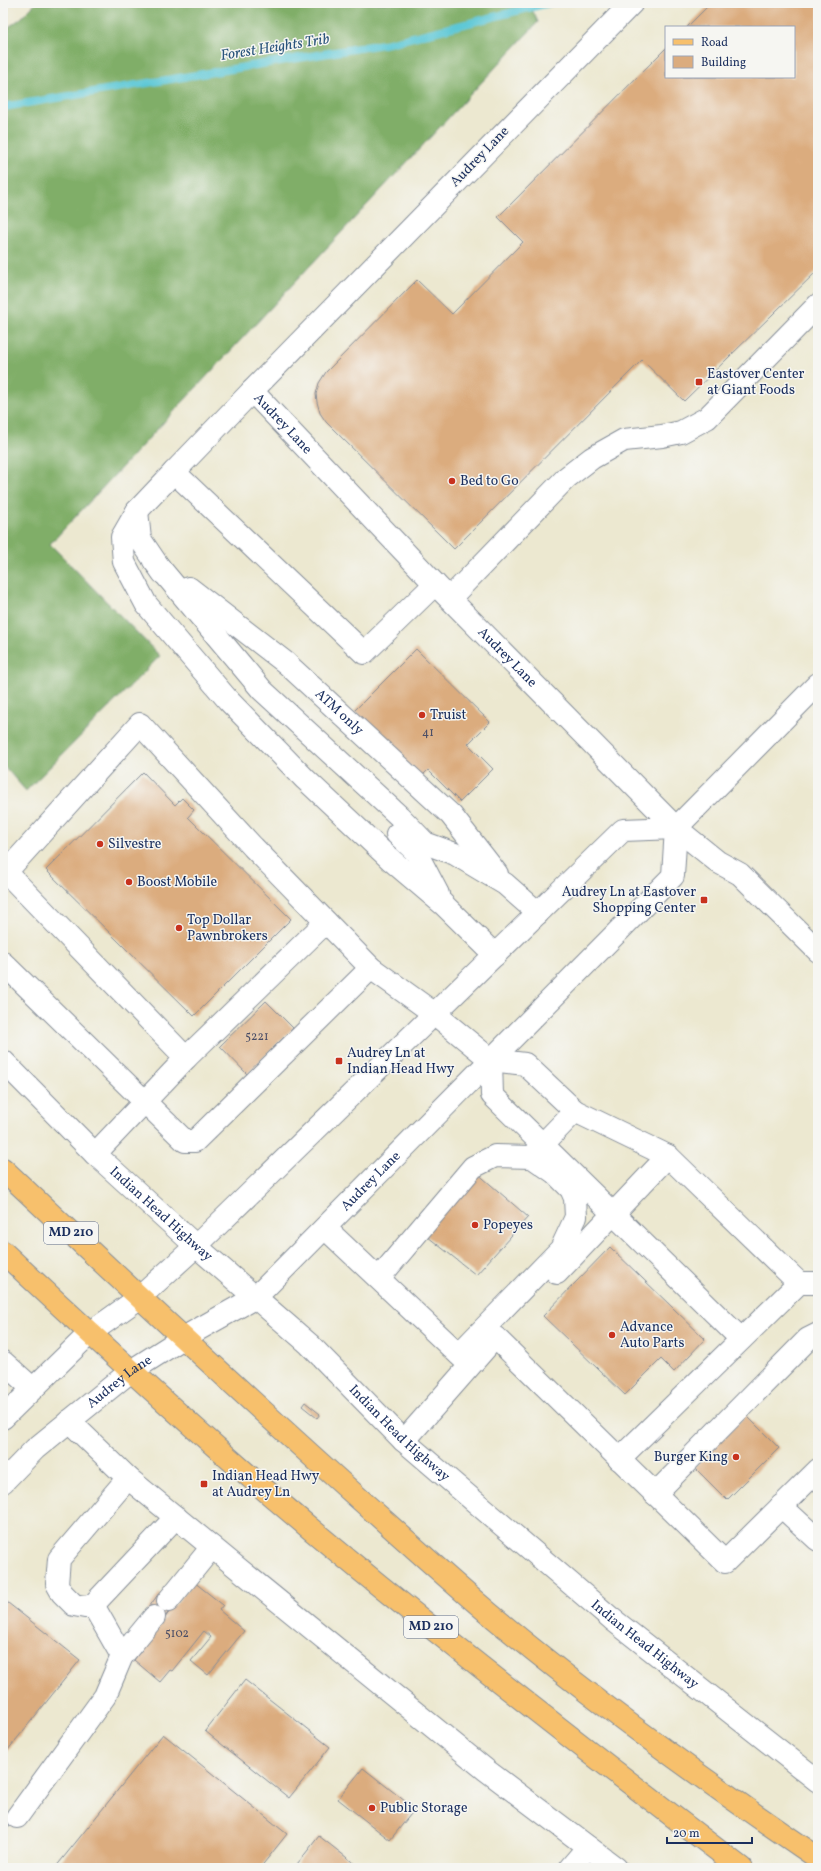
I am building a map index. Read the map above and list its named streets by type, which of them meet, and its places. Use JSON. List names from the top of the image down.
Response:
{
  "streets": {
    "main road": ["MD 210"],
    "street": ["Audrey Lane", "Indian Head Highway"]
  },
  "crossings": [
    ["Audrey Lane", "Indian Head Highway"],
    ["Audrey Lane", "MD 210"]
  ],
  "water": ["Forest Heights Trib"],
  "places": {
    "transit": [
      "Eastover Center at Giant Foods",
      "Audrey Ln at Eastover Shopping Center",
      "Audrey Ln at Indian Head Hwy",
      "Indian Head Hwy at Audrey Ln"
    ],
    "other": [
      "Bed to Go",
      "Truist",
      "Silvestre",
      "Boost Mobile",
      "Top Dollar Pawnbrokers",
      "Popeyes",
      "Advance Auto Parts",
      "Burger King",
      "Public Storage"
    ]
  },
  "house_numbers": ["41", "5221", "5102"],
  "legend": ["Road", "Building"],
  "scale_bar": "20 m"
}
